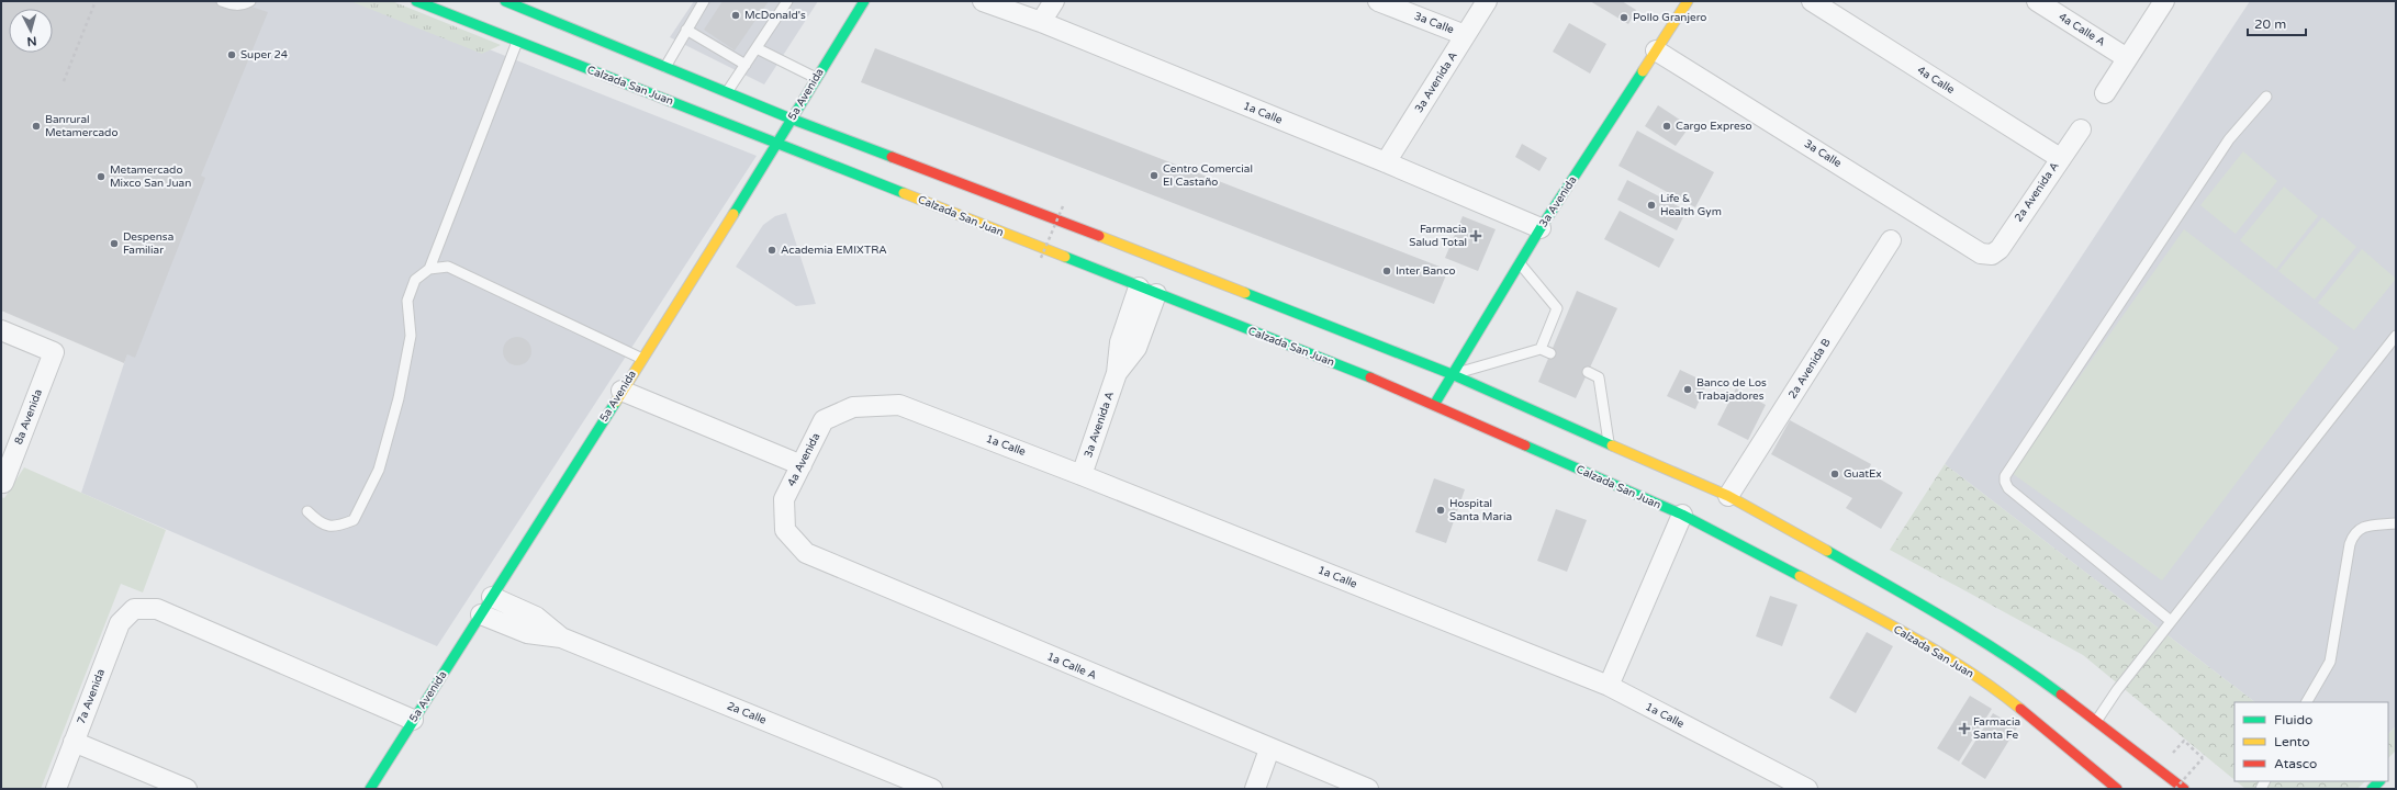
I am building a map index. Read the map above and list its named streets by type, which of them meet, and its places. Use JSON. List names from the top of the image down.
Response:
{
  "streets": {
    "main road": ["Calzada San Juan", "5a Avenida", "3a Avenida"],
    "street": [
      "3a Calle",
      "4a Calle A",
      "4a Calle",
      "3a Avenida A",
      "1a Calle",
      "2a Avenida A",
      "2a Avenida B",
      "8a Avenida",
      "4a Avenida",
      "1a Calle A",
      "7a Avenida",
      "2a Calle"
    ]
  },
  "crossings": [
    ["3a Calle", "3a Avenida A"],
    ["3a Calle", "2a Avenida A"],
    ["3a Calle", "3a Avenida"],
    ["4a Calle", "2a Avenida A"],
    ["3a Avenida A", "Calzada San Juan"],
    ["3a Avenida A", "1a Calle"],
    ["Calzada San Juan", "5a Avenida"],
    ["Calzada San Juan", "3a Avenida"],
    ["5a Avenida", "7a Avenida"],
    ["5a Avenida", "2a Calle"],
    ["1a Calle", "3a Avenida"],
    ["1a Calle", "4a Avenida"],
    ["4a Avenida", "1a Calle A"]
  ],
  "places": {
    "other": [
      "McDonald's",
      "Pollo Granjero",
      "Super 24",
      "Banrural Metamercado",
      "Cargo Expreso",
      "Centro Comercial El Castaño",
      "Metamercado Mixco San Juan",
      "Life & Health Gym",
      "Despensa Familiar",
      "Academia EMIXTRA",
      "Inter Banco",
      "Banco de Los Trabajadores",
      "GuatEx",
      "Hospital Santa Maria"
    ],
    "health": ["Farmacia Salud Total", "Farmacia Santa Fe"]
  },
  "legend": ["Fluido", "Lento", "Atasco"],
  "scale_bar": "20 m",
  "north": "bottom"
}
